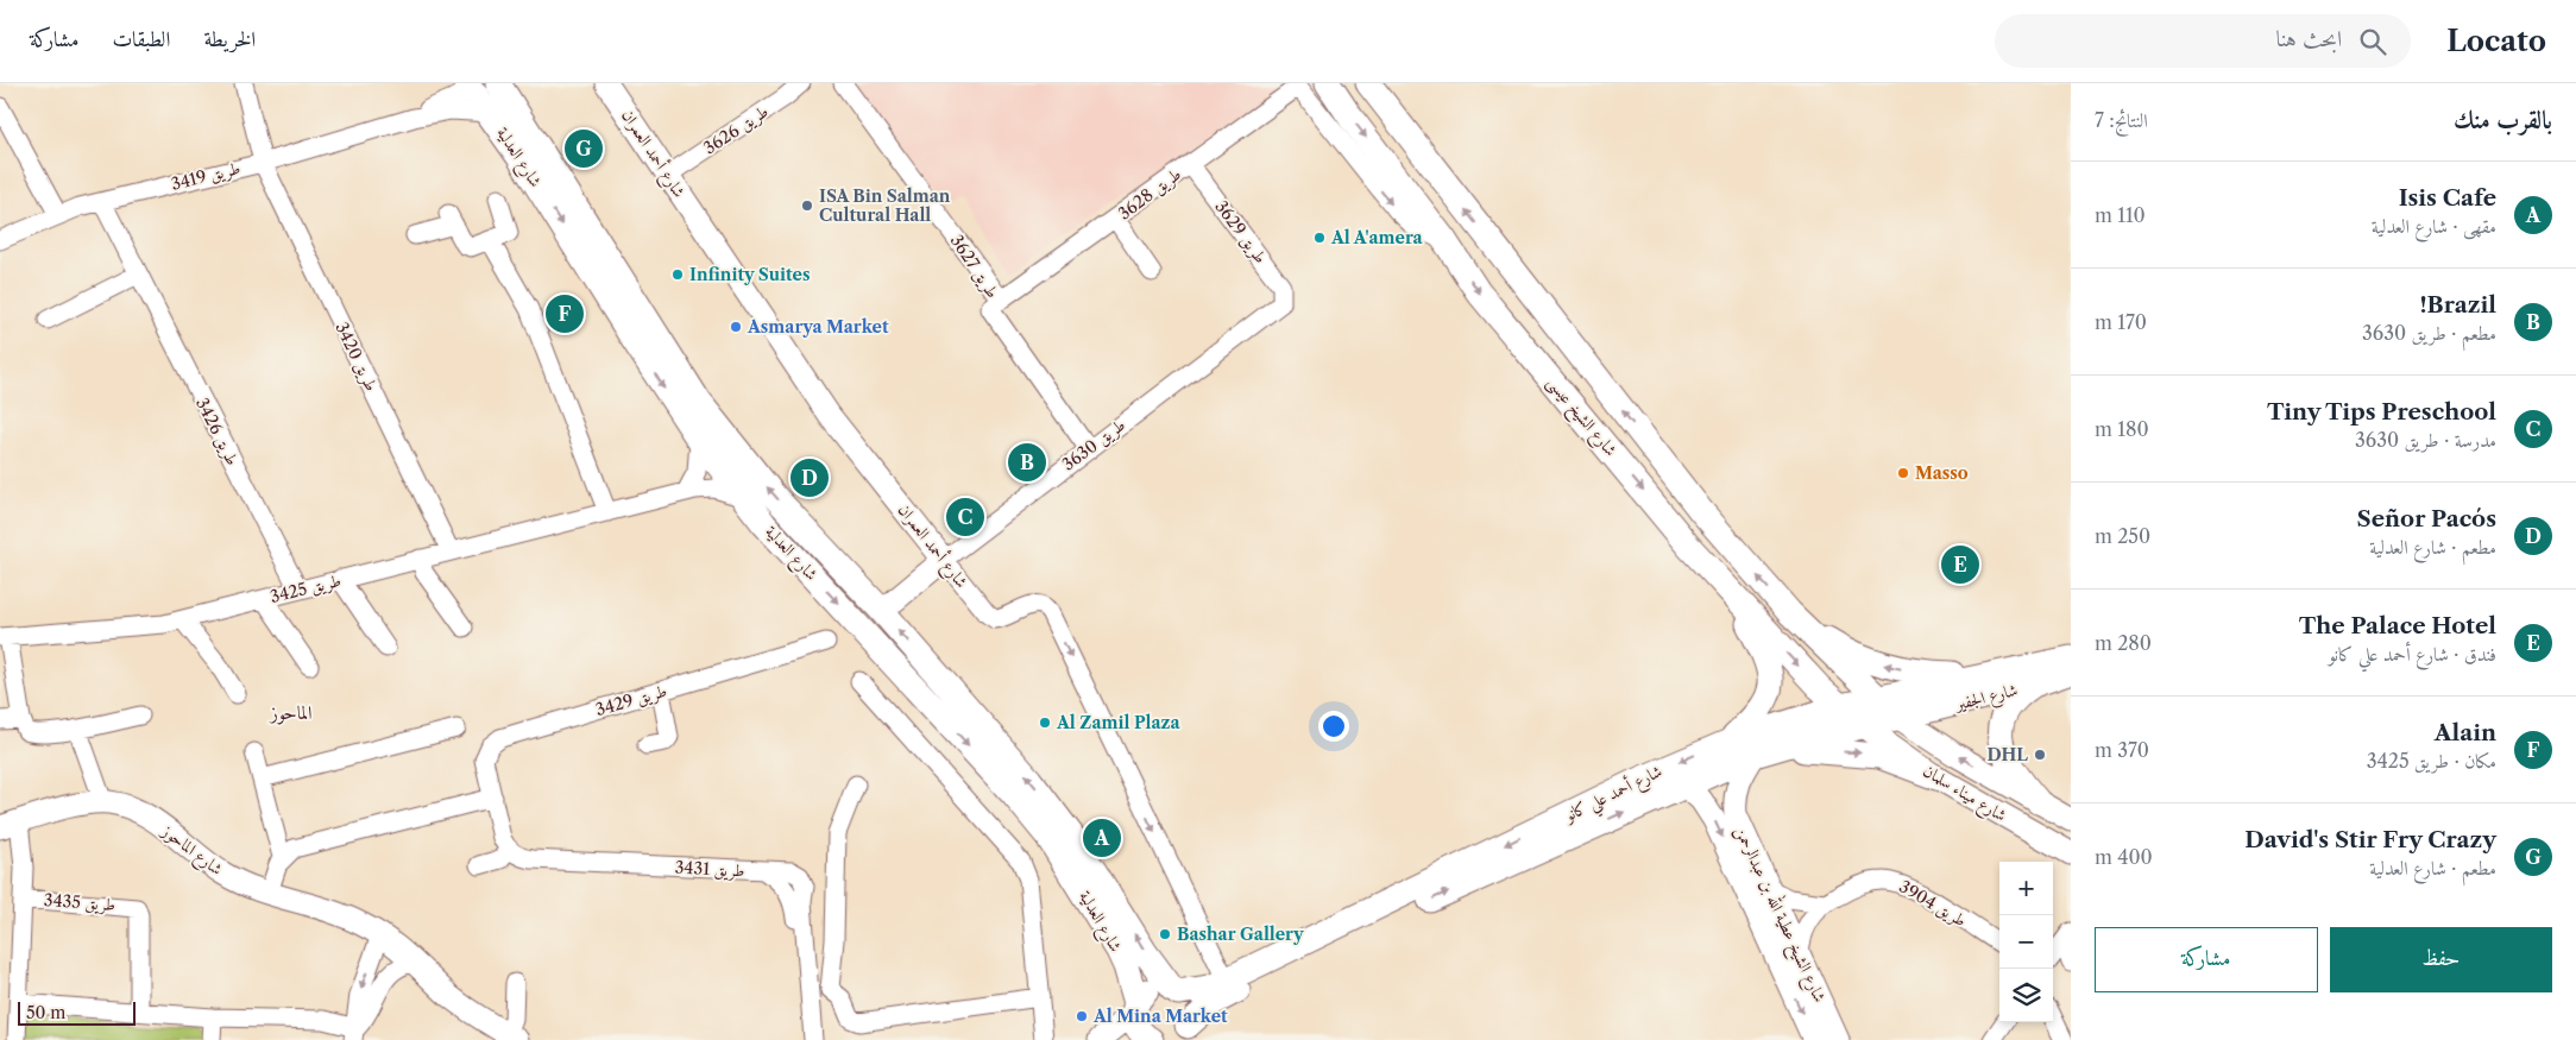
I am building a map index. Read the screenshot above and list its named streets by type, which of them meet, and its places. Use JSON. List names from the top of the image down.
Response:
{
  "streets": {
    "main road": [
      "شارع العدلية",
      "شارع الشيخ عيسى",
      "شارع الجفير",
      "شارع أحمد علي كانو"
    ],
    "street": [
      "طريق 3626",
      "شارع أحمد العمران",
      "طريق 3419",
      "طريق 3628",
      "طريق 3629",
      "طريق 3627",
      "طريق 3420",
      "طريق 3426",
      "طريق 3630",
      "طريق 3425",
      "طريق 3429",
      "شارع ميناء سلمان",
      "شارع الماحوز",
      "طريق 3431",
      "طريق 3435",
      "طريق 3904",
      "شارع الشيخ عطية الله بن عبدالرحمن"
    ]
  },
  "crossings": [
    ["طريق 3626", "شارع أحمد العمران"],
    ["شارع أحمد العمران", "طريق 3630"],
    ["شارع أحمد العمران", "شارع أحمد علي كانو"],
    ["شارع العدلية", "طريق 3419"],
    ["شارع العدلية", "طريق 3630"],
    ["شارع العدلية", "طريق 3425"],
    ["شارع العدلية", "شارع أحمد علي كانو"],
    ["طريق 3419", "طريق 3420"],
    ["طريق 3419", "طريق 3426"],
    ["طريق 3628", "طريق 3629"],
    ["طريق 3628", "طريق 3627"],
    ["طريق 3629", "طريق 3630"],
    ["طريق 3627", "طريق 3630"],
    ["طريق 3420", "طريق 3425"],
    ["شارع الشيخ عيسى", "شارع الجفير"],
    ["شارع الشيخ عيسى", "شارع أحمد علي كانو"],
    ["شارع الشيخ عيسى", "شارع ميناء سلمان"],
    ["طريق 3426", "طريق 3425"],
    ["شارع الجفير", "شارع أحمد علي كانو"],
    ["شارع الجفير", "شارع ميناء سلمان"],
    ["شارع أحمد علي كانو", "شارع ميناء سلمان"],
    ["شارع أحمد علي كانو", "شارع الشيخ عطية الله بن عبدالرحمن"],
    ["طريق 3904", "شارع الشيخ عطية الله بن عبدالرحمن"]
  ],
  "districts": ["الماحوز"],
  "places": [
    "ISA Bin Salman Cultural Hall",
    "Al A'amera",
    "Infinity Suites",
    "Asmarya Market",
    "Masso",
    "Al Zamil Plaza",
    "DHL",
    "Bashar Gallery",
    "Al Mina Market"
  ],
  "scale_bar": "50 m",
  "page": {
    "header": "Locato",
    "search": "ابحث هنا",
    "nav": ["الخريطة", "الطبقات", "مشاركة"],
    "heading": ["بالقرب منك", "النتائج: 7"],
    "pins": [
      "G",
      "F",
      "B",
      "D",
      "C",
      "E",
      "A"
    ],
    "list": [
      {
        "mark": "A",
        "name": "Isis Cafe",
        "note": "مقهى · شارع العدلية",
        "value": "110 m"
      },
      {
        "mark": "B",
        "name": "Brazil!",
        "note": "مطعم · طريق 3630",
        "value": "170 m"
      },
      {
        "mark": "C",
        "name": "Tiny Tips Preschool",
        "note": "مدرسة · طريق 3630",
        "value": "180 m"
      },
      {
        "mark": "D",
        "name": "Señor Pacós",
        "note": "مطعم · شارع العدلية",
        "value": "250 m"
      },
      {
        "mark": "E",
        "name": "The Palace Hotel",
        "note": "فندق · شارع أحمد علي كانو",
        "value": "280 m"
      },
      {
        "mark": "F",
        "name": "Alain",
        "note": "مكان · طريق 3425",
        "value": "370 m"
      },
      {
        "mark": "G",
        "name": "David's Stir Fry Crazy",
        "note": "مطعم · شارع العدلية",
        "value": "400 m"
      }
    ],
    "map_buttons": ["+", "−"],
    "buttons": ["حفظ", "مشاركة"],
    "scale": "50 m"
  }
}
